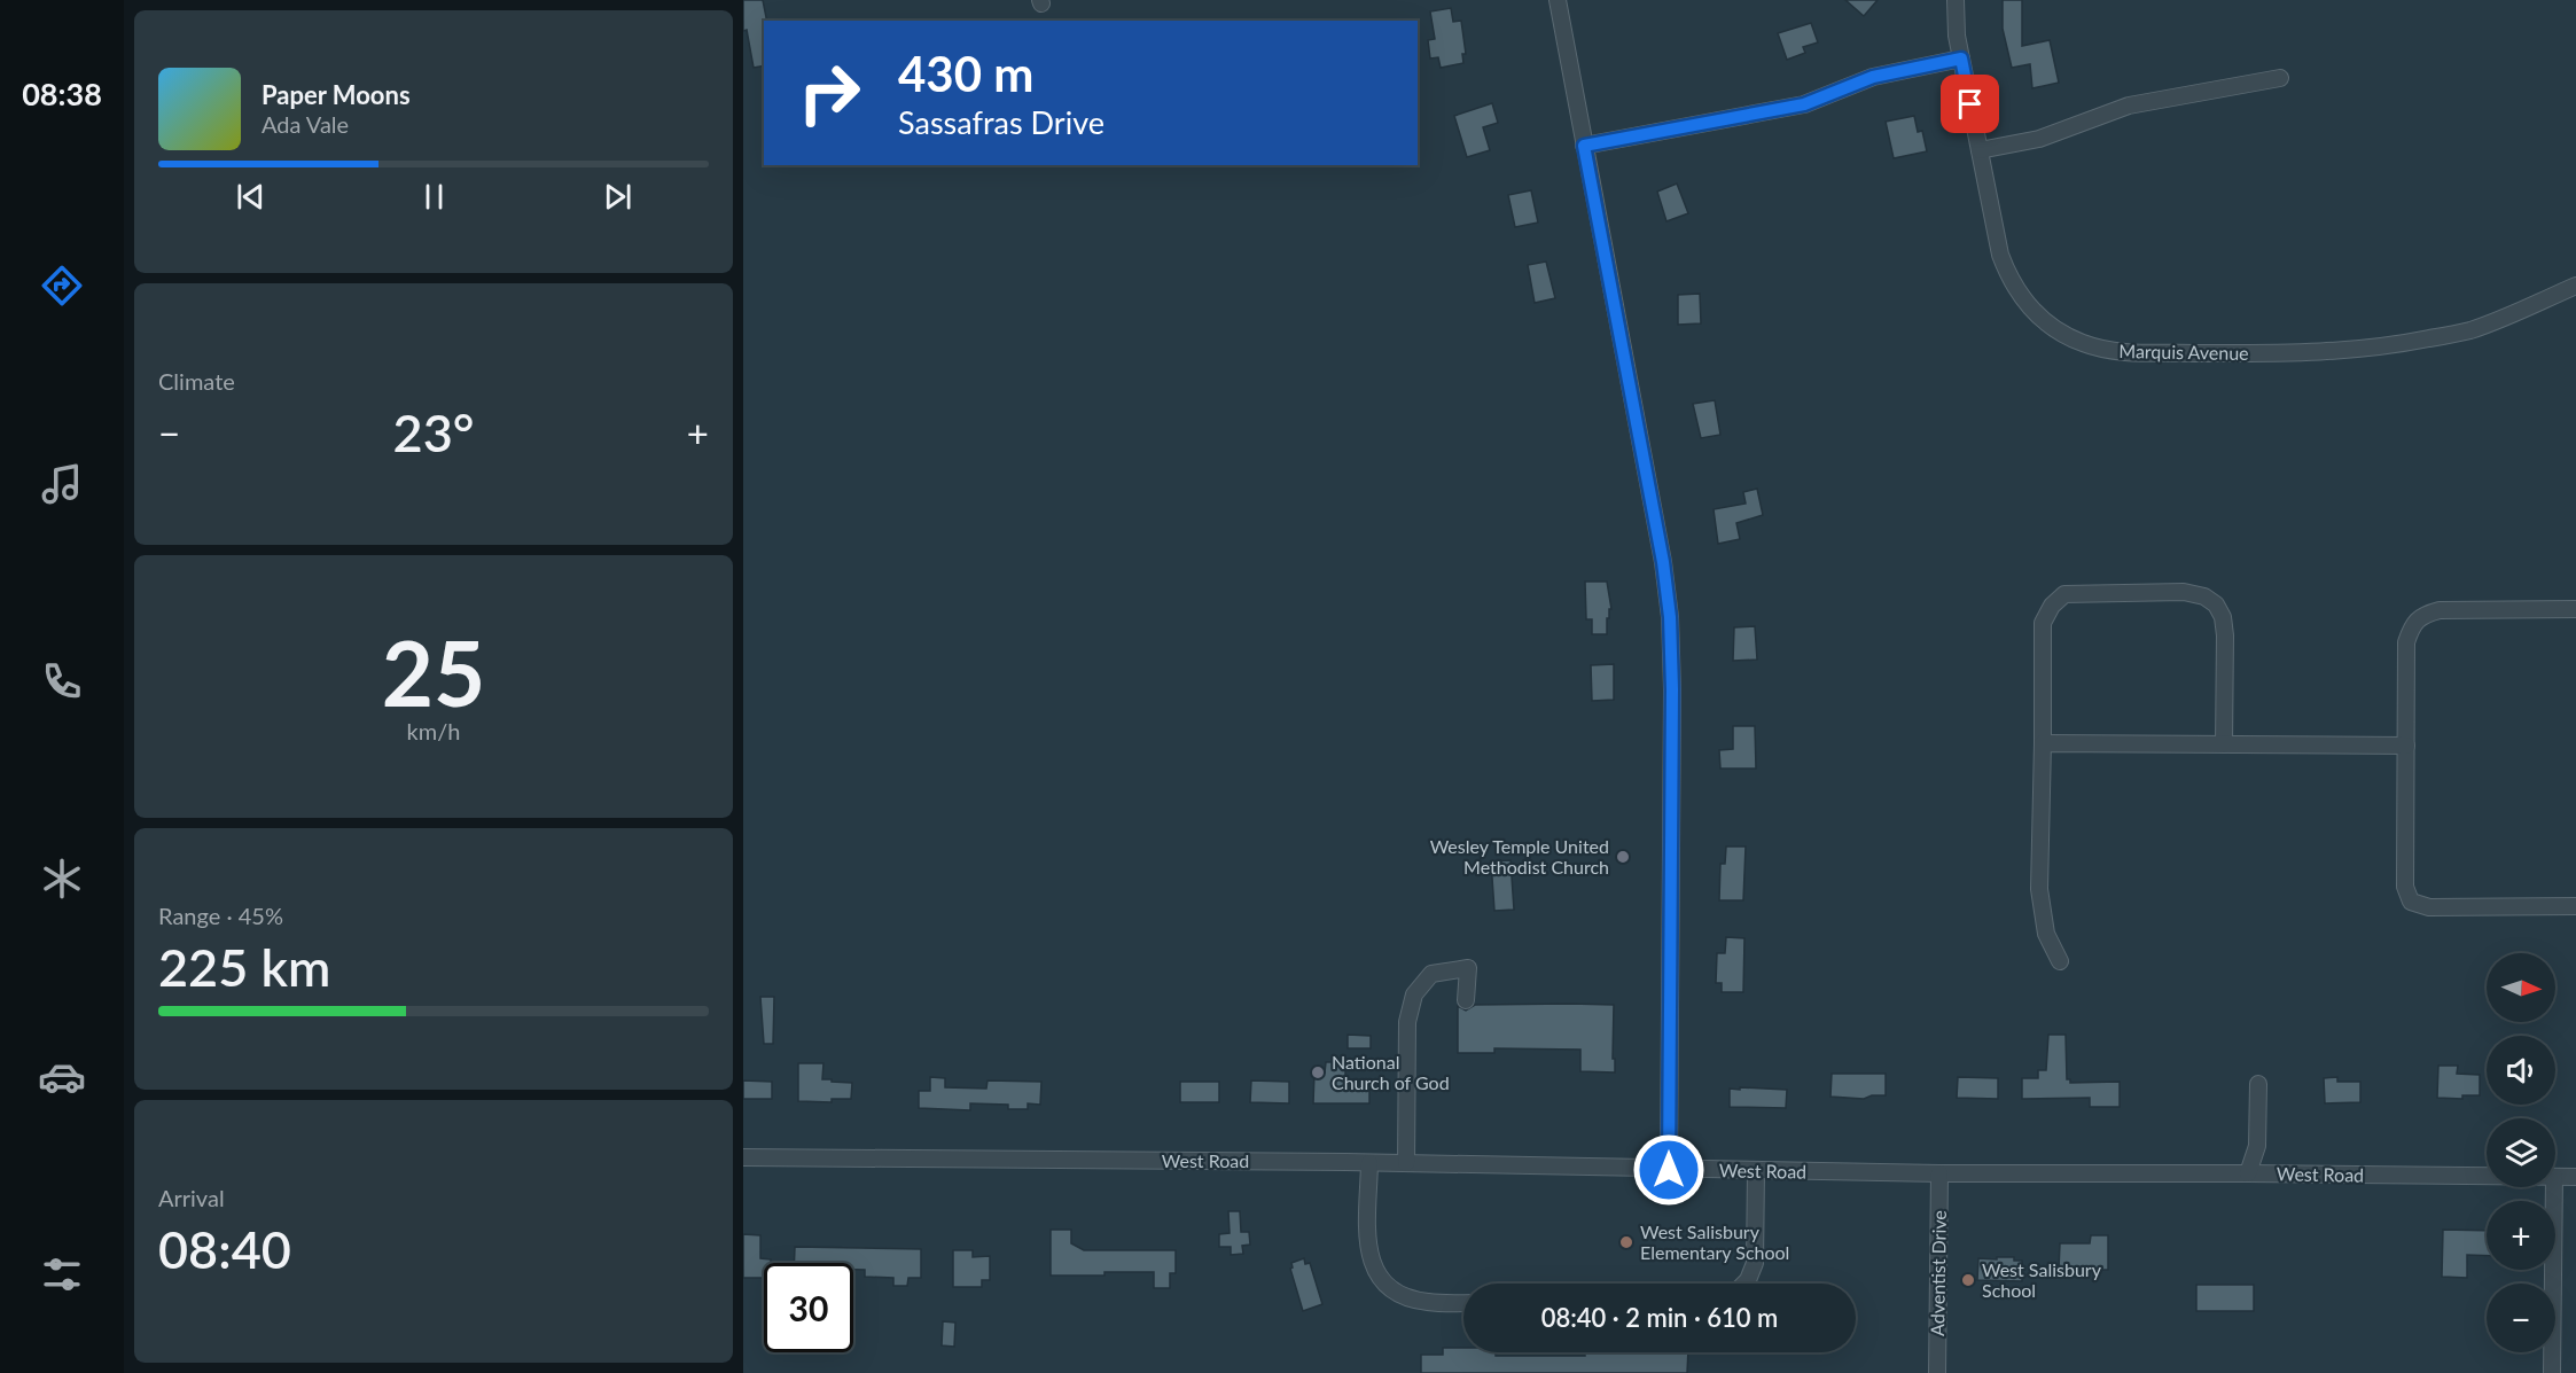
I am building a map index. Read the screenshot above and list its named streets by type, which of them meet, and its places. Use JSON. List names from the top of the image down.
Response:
{
  "streets": {
    "street": ["Marquis Avenue", "West Road", "Adventist Drive"]
  },
  "crossings": [
    ["West Road", "Adventist Drive"]
  ],
  "places": [
    "Wesley Temple United Methodist Church",
    "National Church of God",
    "West Salisbury Elementary School",
    "West Salisbury School"
  ],
  "north": "right",
  "page": {
    "tabs": "08:38",
    "turn": ["430 m", "Sassafras Drive"],
    "song": ["Paper Moons", "Ada Vale"],
    "tile": [
      "Climate",
      ["25", "km/h"],
      ["Range · 45%", "225 km"],
      ["Arrival", "08:40"]
    ],
    "heat": ["−", "23°", "+"],
    "map_buttons": ["+", "−"],
    "limit": "30",
    "trip": "08:40 · 2 min · 610 m"
  }
}
